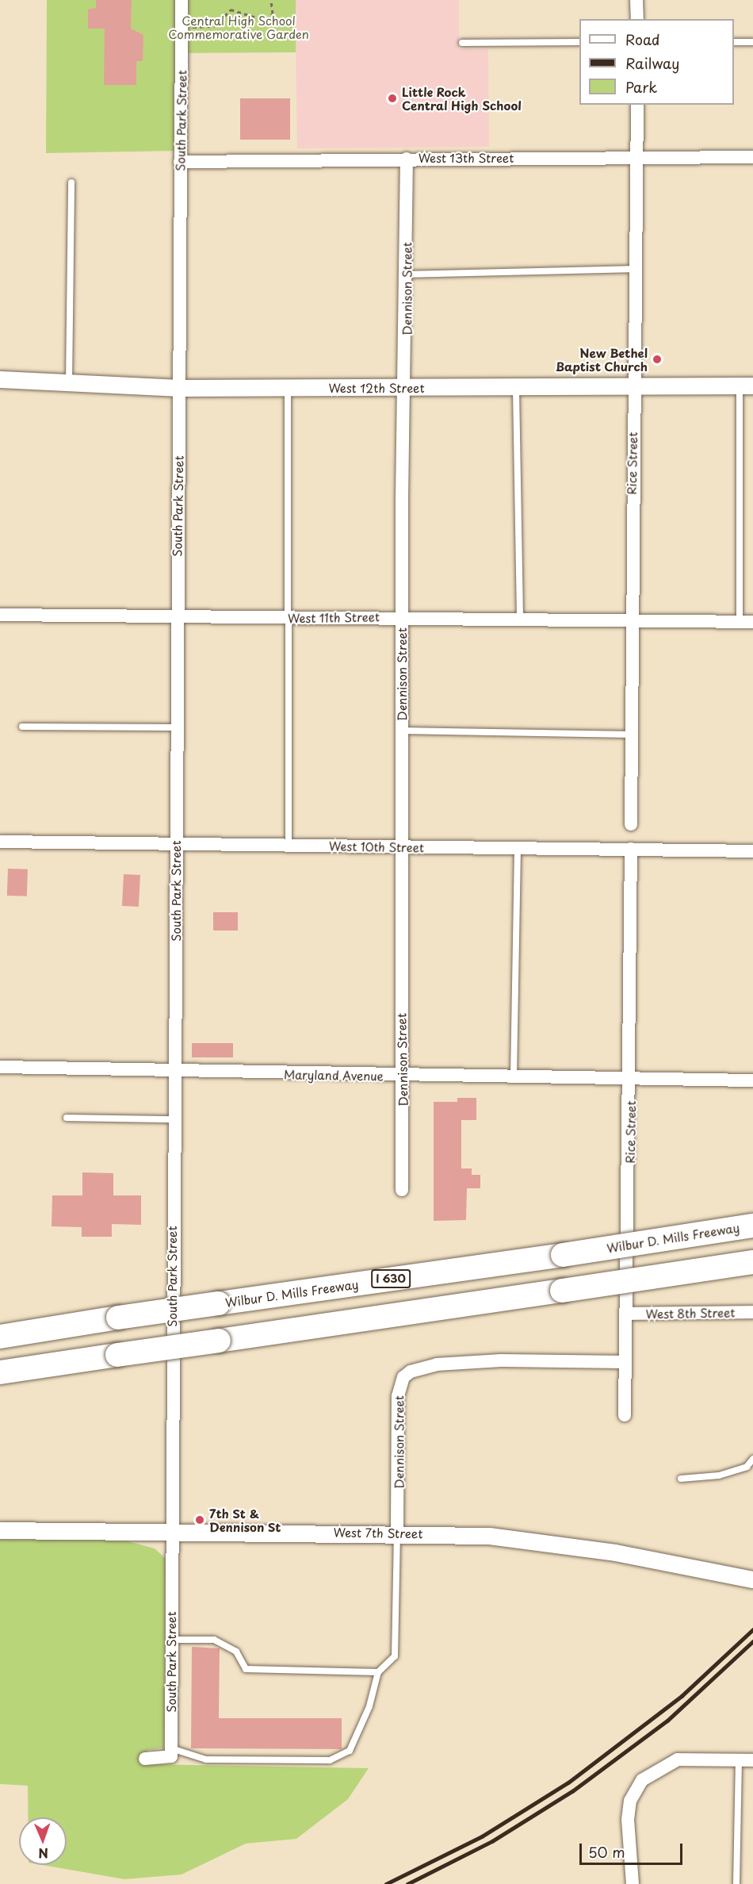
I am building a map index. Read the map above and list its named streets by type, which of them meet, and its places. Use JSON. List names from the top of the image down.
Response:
{
  "streets": {
    "highway": ["Wilbur D. Mills Freeway", "I 630"],
    "street": [
      "South Park Street",
      "West 13th Street",
      "Dennison Street",
      "West 12th Street",
      "Rice Street",
      "West 11th Street",
      "West 10th Street",
      "Maryland Avenue",
      "West 8th Street",
      "West 7th Street"
    ]
  },
  "crossings": [
    ["South Park Street", "West 13th Street"],
    ["South Park Street", "West 12th Street"],
    ["South Park Street", "West 11th Street"],
    ["South Park Street", "West 10th Street"],
    ["South Park Street", "Maryland Avenue"],
    ["South Park Street", "West 7th Street"],
    ["West 13th Street", "Dennison Street"],
    ["West 13th Street", "Rice Street"],
    ["Dennison Street", "West 12th Street"],
    ["Dennison Street", "Rice Street"],
    ["Dennison Street", "West 11th Street"],
    ["Dennison Street", "West 10th Street"],
    ["Dennison Street", "Maryland Avenue"],
    ["Dennison Street", "West 7th Street"],
    ["West 12th Street", "Rice Street"],
    ["Rice Street", "West 11th Street"],
    ["Rice Street", "West 10th Street"],
    ["Rice Street", "Maryland Avenue"],
    ["Rice Street", "West 8th Street"]
  ],
  "parks": ["Central High School Commemorative Garden"],
  "places": ["Little Rock Central High School", "New Bethel Baptist Church", "7th St & Dennison St"],
  "legend": ["Road", "Railway", "Park"],
  "scale_bar": "50 m",
  "north": "bottom"
}
